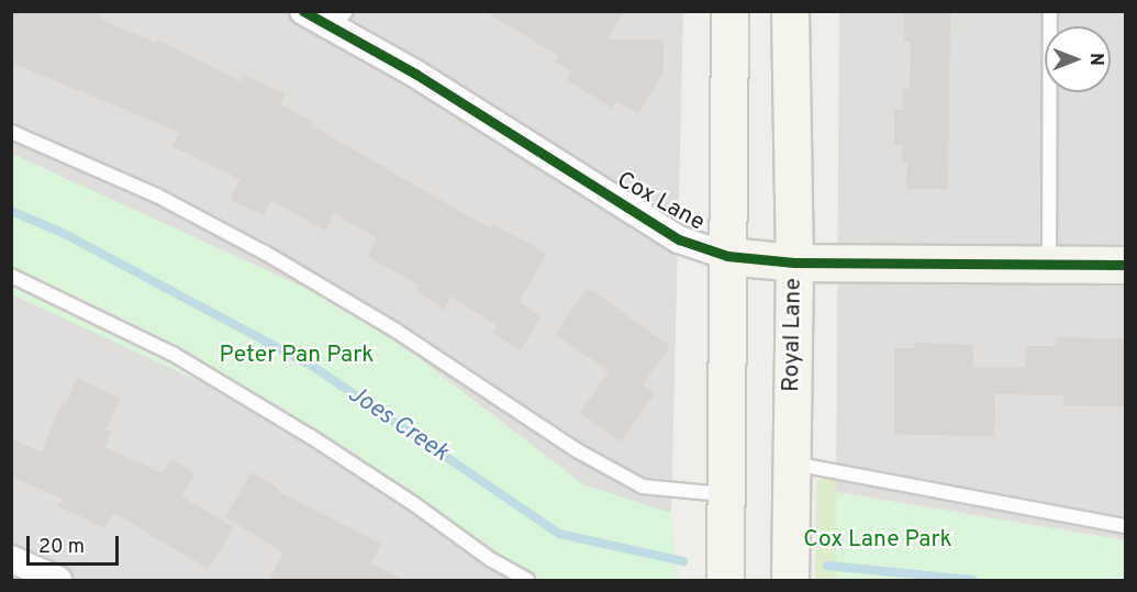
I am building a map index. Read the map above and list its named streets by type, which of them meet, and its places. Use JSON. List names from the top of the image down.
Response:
{
  "streets": {
    "main road": ["Cox Lane", "Royal Lane"]
  },
  "crossings": [
    ["Cox Lane", "Royal Lane"]
  ],
  "water": ["Joes Creek"],
  "parks": ["Peter Pan Park", "Cox Lane Park"],
  "scale_bar": "20 m",
  "north": "right"
}
